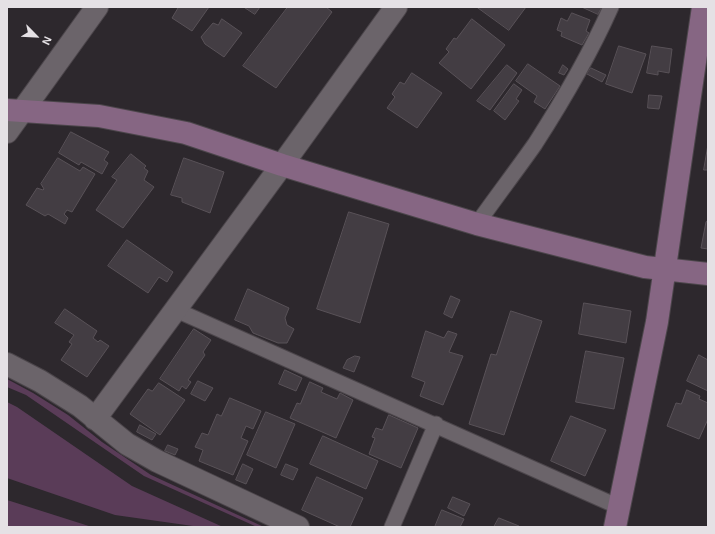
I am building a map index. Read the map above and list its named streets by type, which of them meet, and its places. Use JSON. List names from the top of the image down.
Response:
{
  "north": "bottom right"
}
